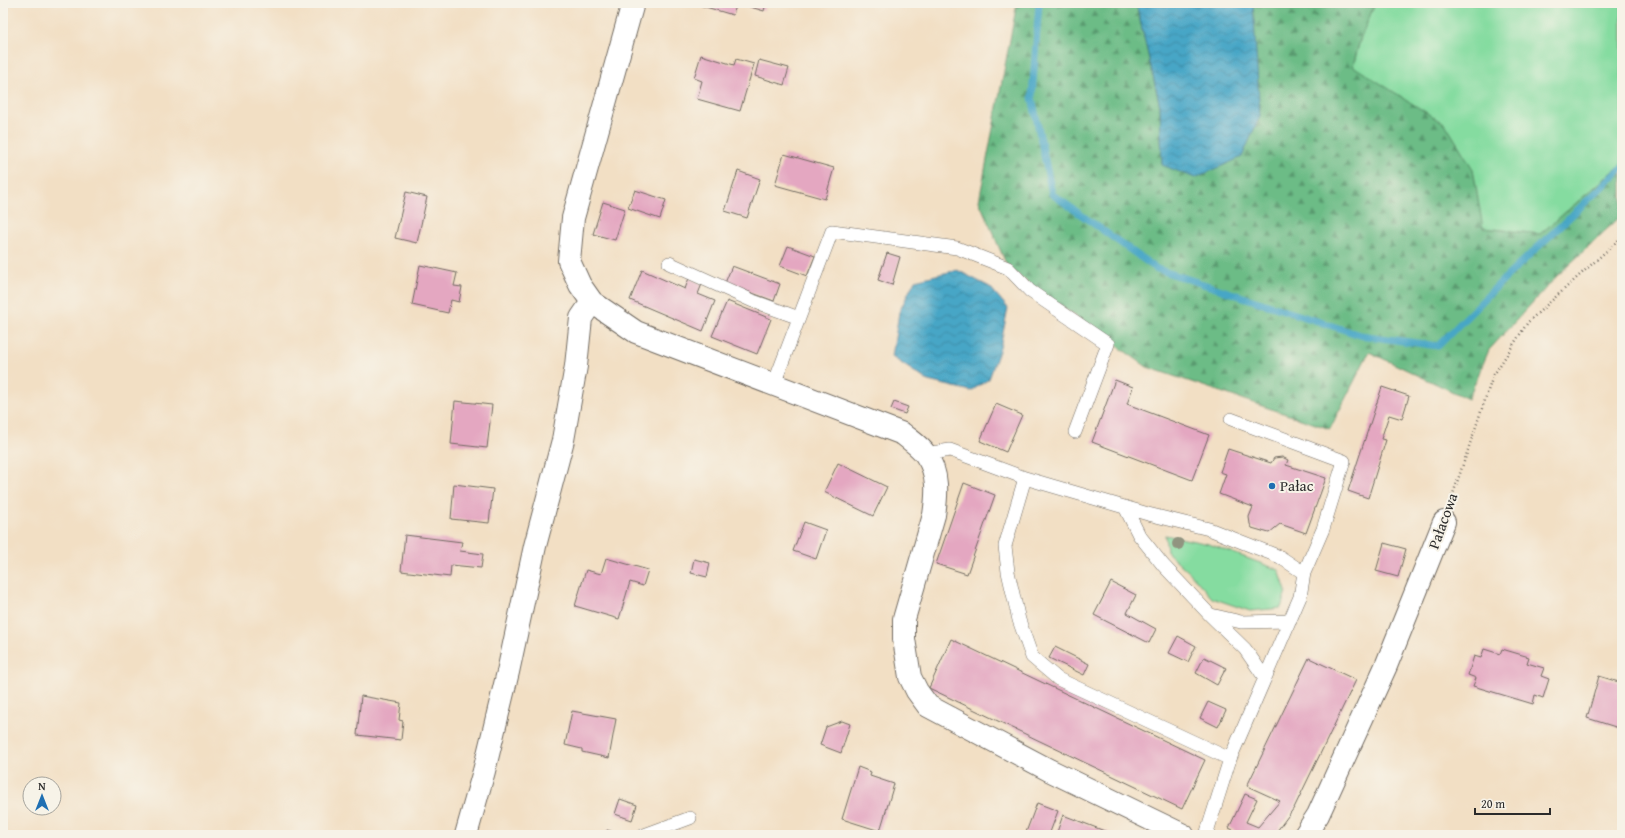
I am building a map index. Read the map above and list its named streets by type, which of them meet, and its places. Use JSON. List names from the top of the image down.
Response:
{
  "streets": {
    "street": ["Pałacowa"]
  },
  "places": ["Pałac"],
  "scale_bar": "20 m",
  "north": "top"
}
